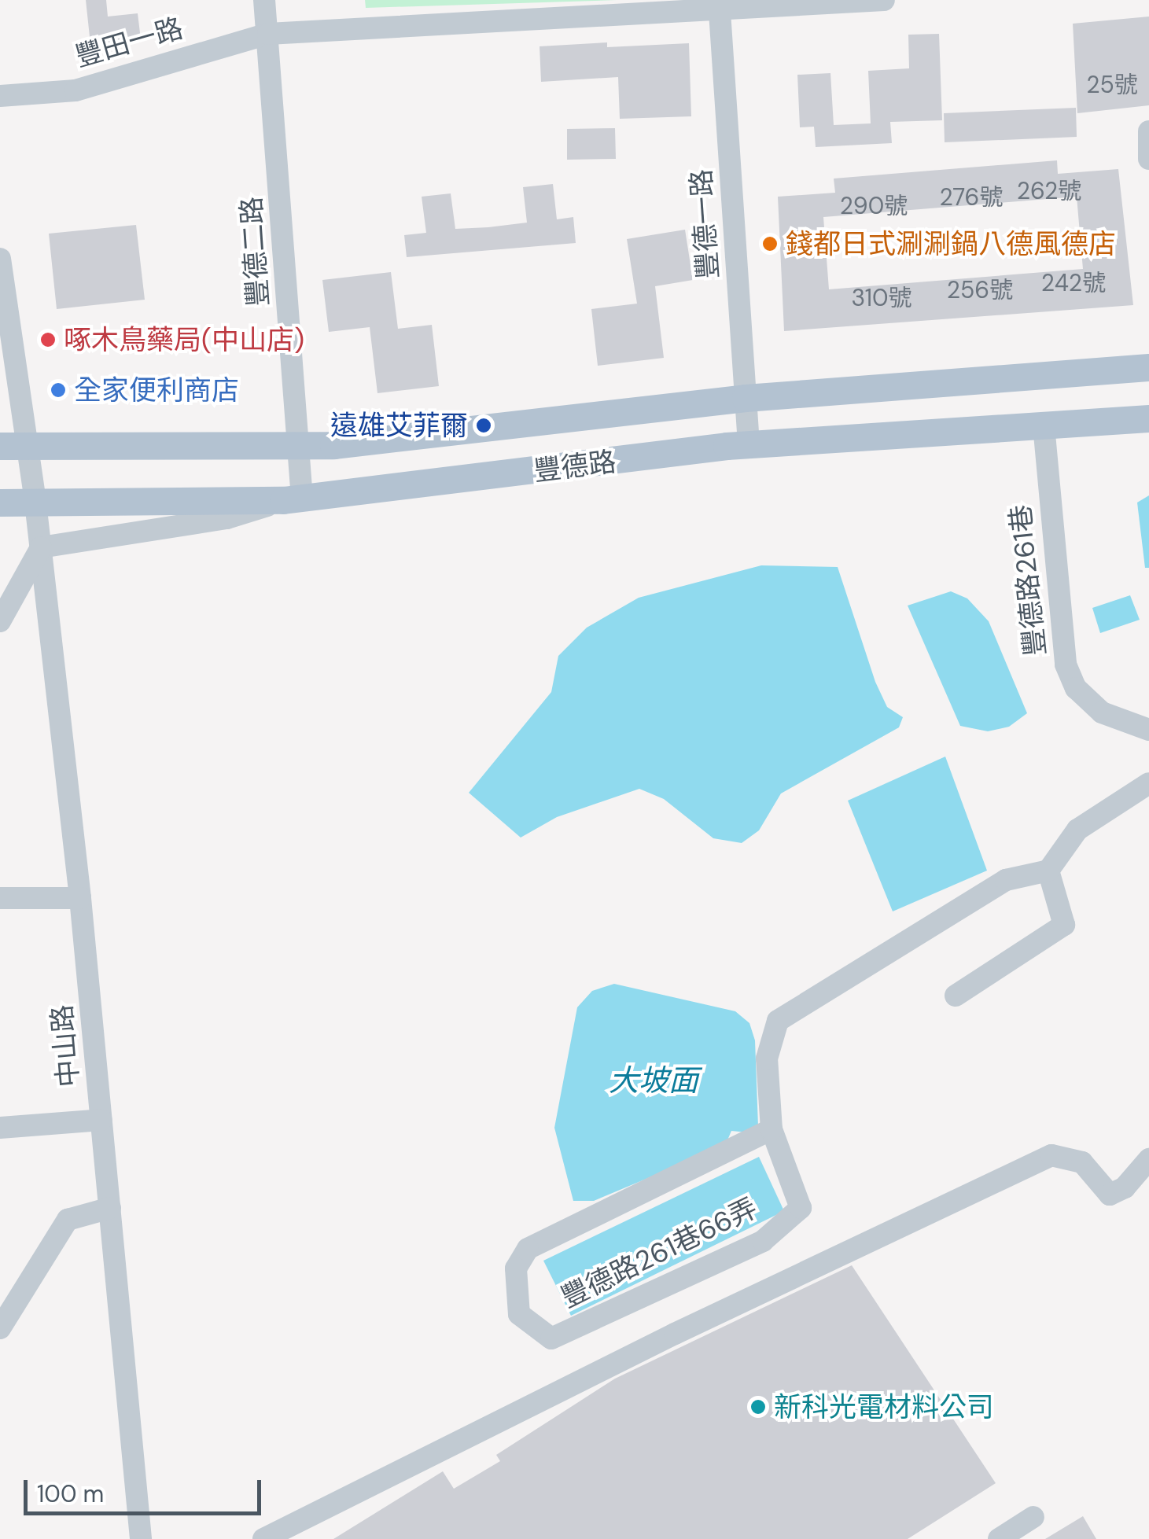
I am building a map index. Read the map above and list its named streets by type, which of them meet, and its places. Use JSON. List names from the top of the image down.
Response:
{
  "streets": {
    "main road": ["豐德路"],
    "street": [
      "豐田一路",
      "豐德一路",
      "豐德二路",
      "豐德路261巷",
      "中山路",
      "豐德路261巷66弄"
    ]
  },
  "crossings": [
    ["豐田一路", "豐德一路"],
    ["豐田一路", "豐德二路"],
    ["豐德一路", "豐德路"],
    ["豐德二路", "豐德路"],
    ["豐德路", "豐德路261巷"],
    ["豐德路", "中山路"]
  ],
  "water": ["大坡面"],
  "places": [
    "錢都日式涮涮鍋八德風德店",
    "啄木鳥藥局(中山店)",
    "全家便利商店",
    "遠雄艾菲爾",
    "新科光電材料公司"
  ],
  "house_numbers": [
    "25號",
    "262號",
    "276號",
    "290號",
    "242號",
    "256號",
    "310號"
  ],
  "scale_bar": "100 m"
}
